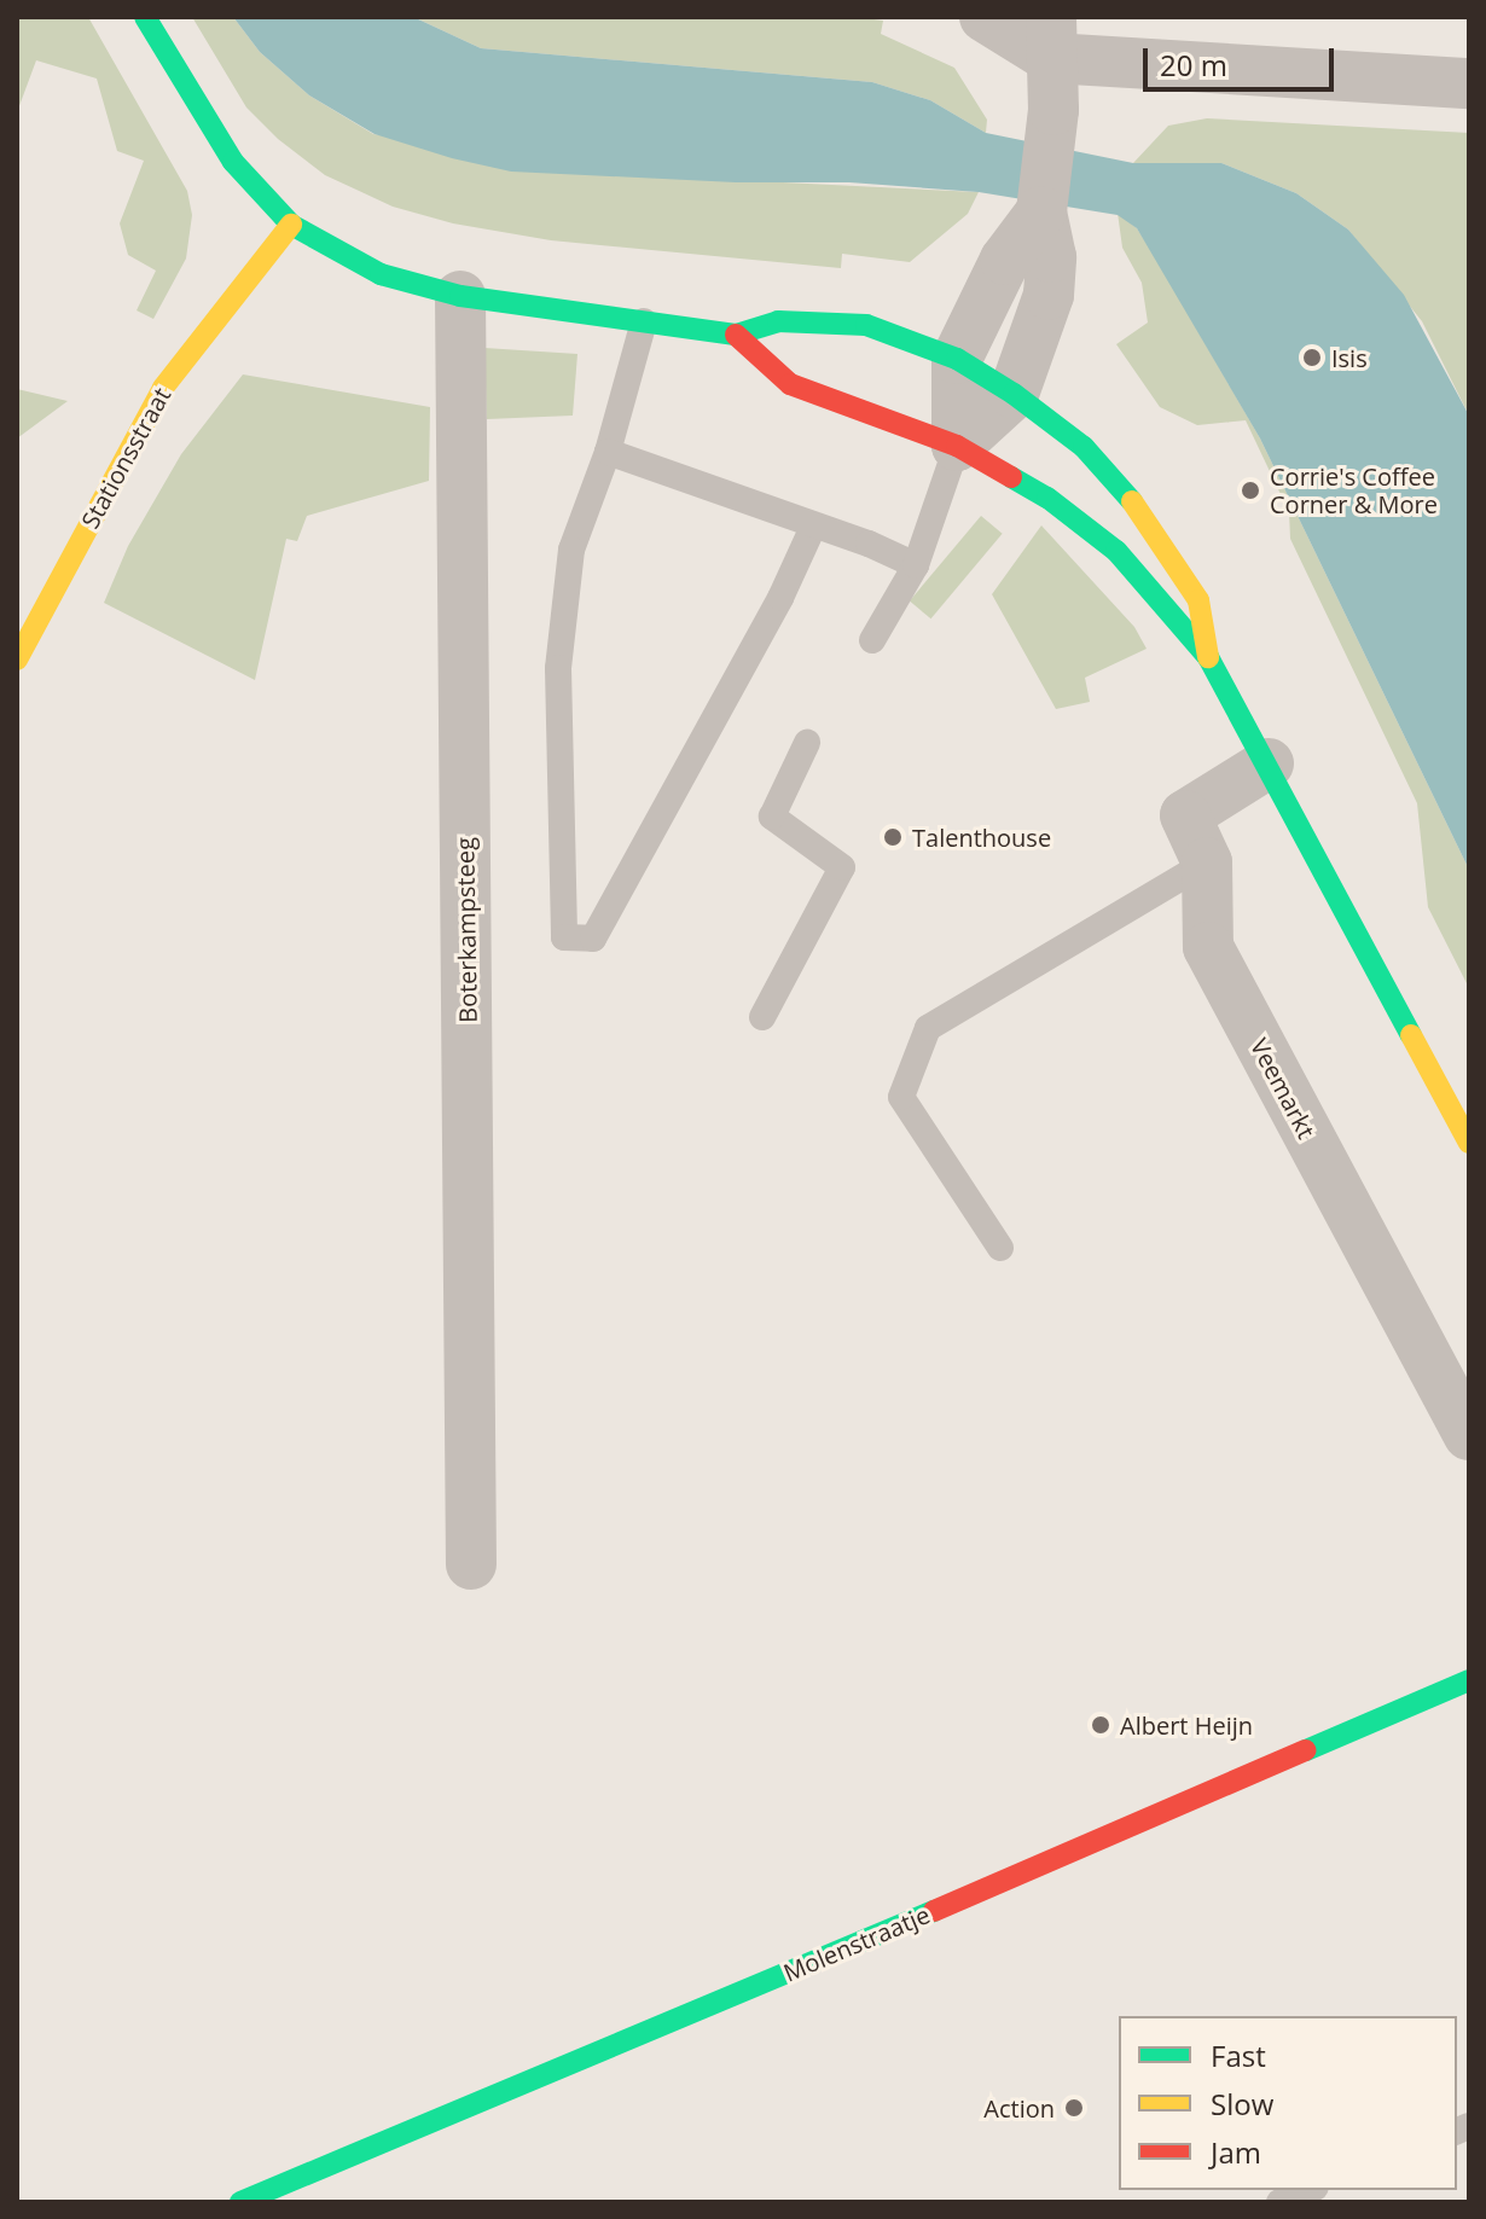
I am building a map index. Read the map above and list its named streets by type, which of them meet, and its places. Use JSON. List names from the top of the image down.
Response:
{
  "streets": {
    "street": [
      "Stationsstraat",
      "Boterkampsteeg",
      "Veemarkt",
      "Molenstraatje"
    ]
  },
  "places": [
    "Isis",
    "Corrie's Coffee Corner & More",
    "Talenthouse",
    "Albert Heijn",
    "Action"
  ],
  "legend": ["Fast", "Slow", "Jam"],
  "scale_bar": "20 m"
}
